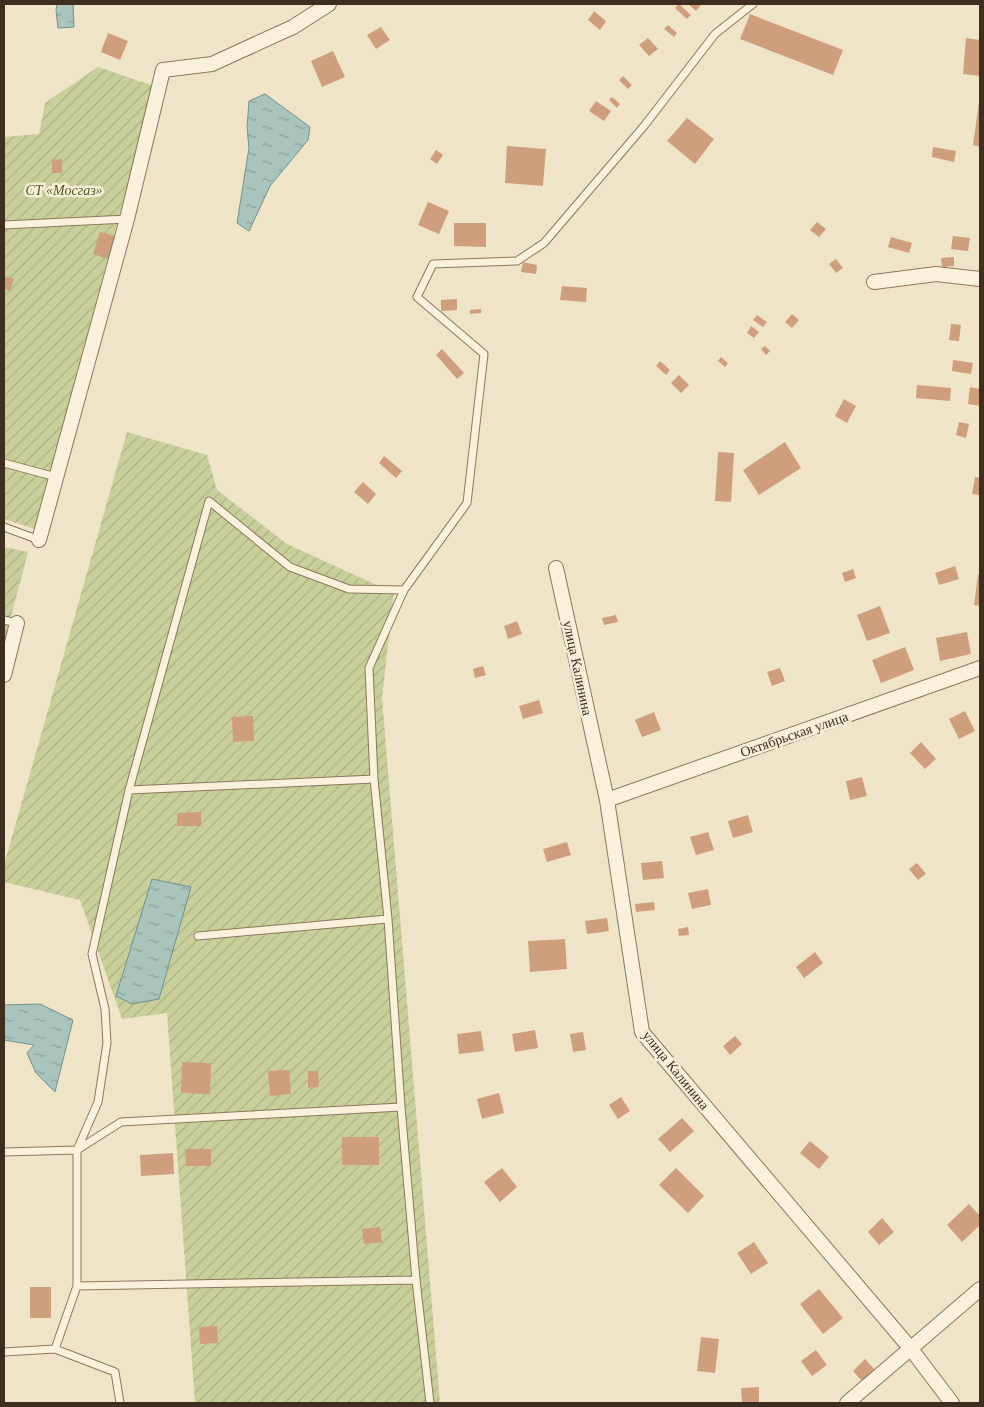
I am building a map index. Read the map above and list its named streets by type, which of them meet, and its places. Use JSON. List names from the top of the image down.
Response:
{
  "streets": {
    "street": ["улица Калинина", "Октябрьская улица"]
  },
  "crossings": [
    ["улица Калинина", "Октябрьская улица"]
  ],
  "parks": ["СТ «Мосгаз»"]
}
